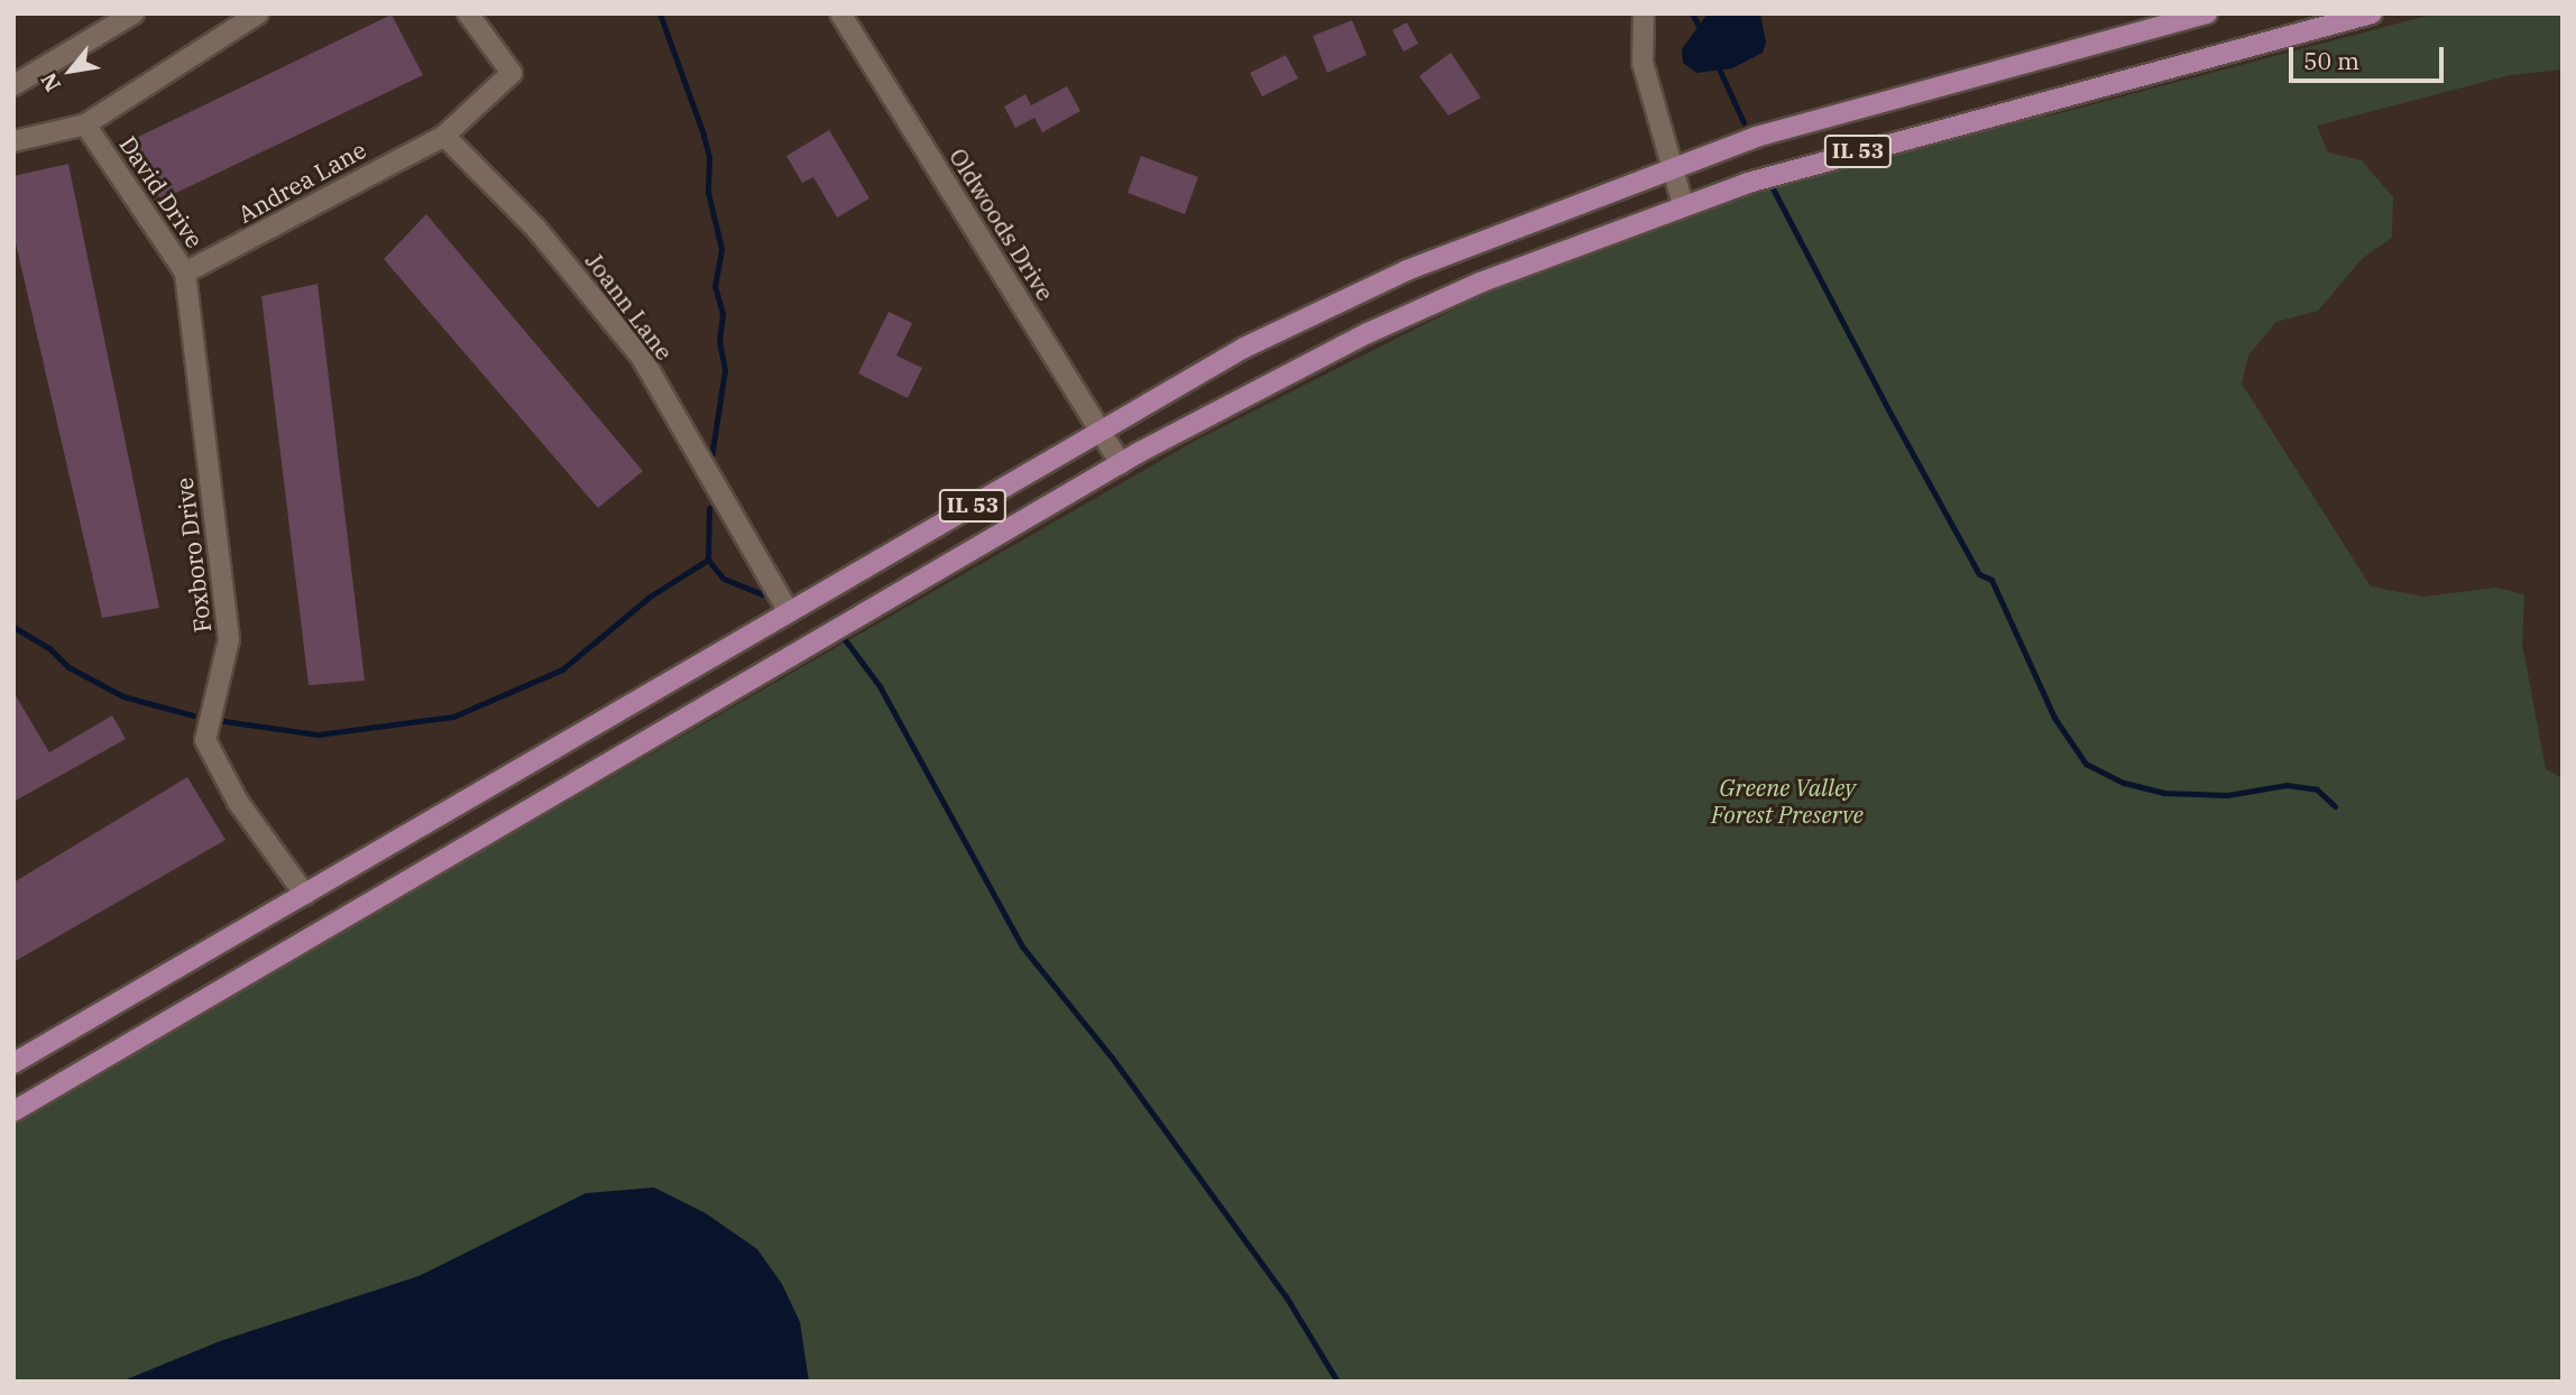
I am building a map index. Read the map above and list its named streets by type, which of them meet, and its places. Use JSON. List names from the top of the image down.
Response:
{
  "streets": {
    "main road": ["IL 53"],
    "street": [
      "Andrea Lane",
      "David Drive",
      "Oldwoods Drive",
      "Joann Lane",
      "Foxboro Drive"
    ]
  },
  "crossings": [
    ["IL 53", "Oldwoods Drive"],
    ["IL 53", "Joann Lane"],
    ["IL 53", "Foxboro Drive"],
    ["Andrea Lane", "David Drive"],
    ["Andrea Lane", "Joann Lane"],
    ["Andrea Lane", "Foxboro Drive"],
    ["David Drive", "Foxboro Drive"]
  ],
  "parks": ["Greene Valley Forest Preserve"],
  "scale_bar": "50 m",
  "north": "bottom left"
}
